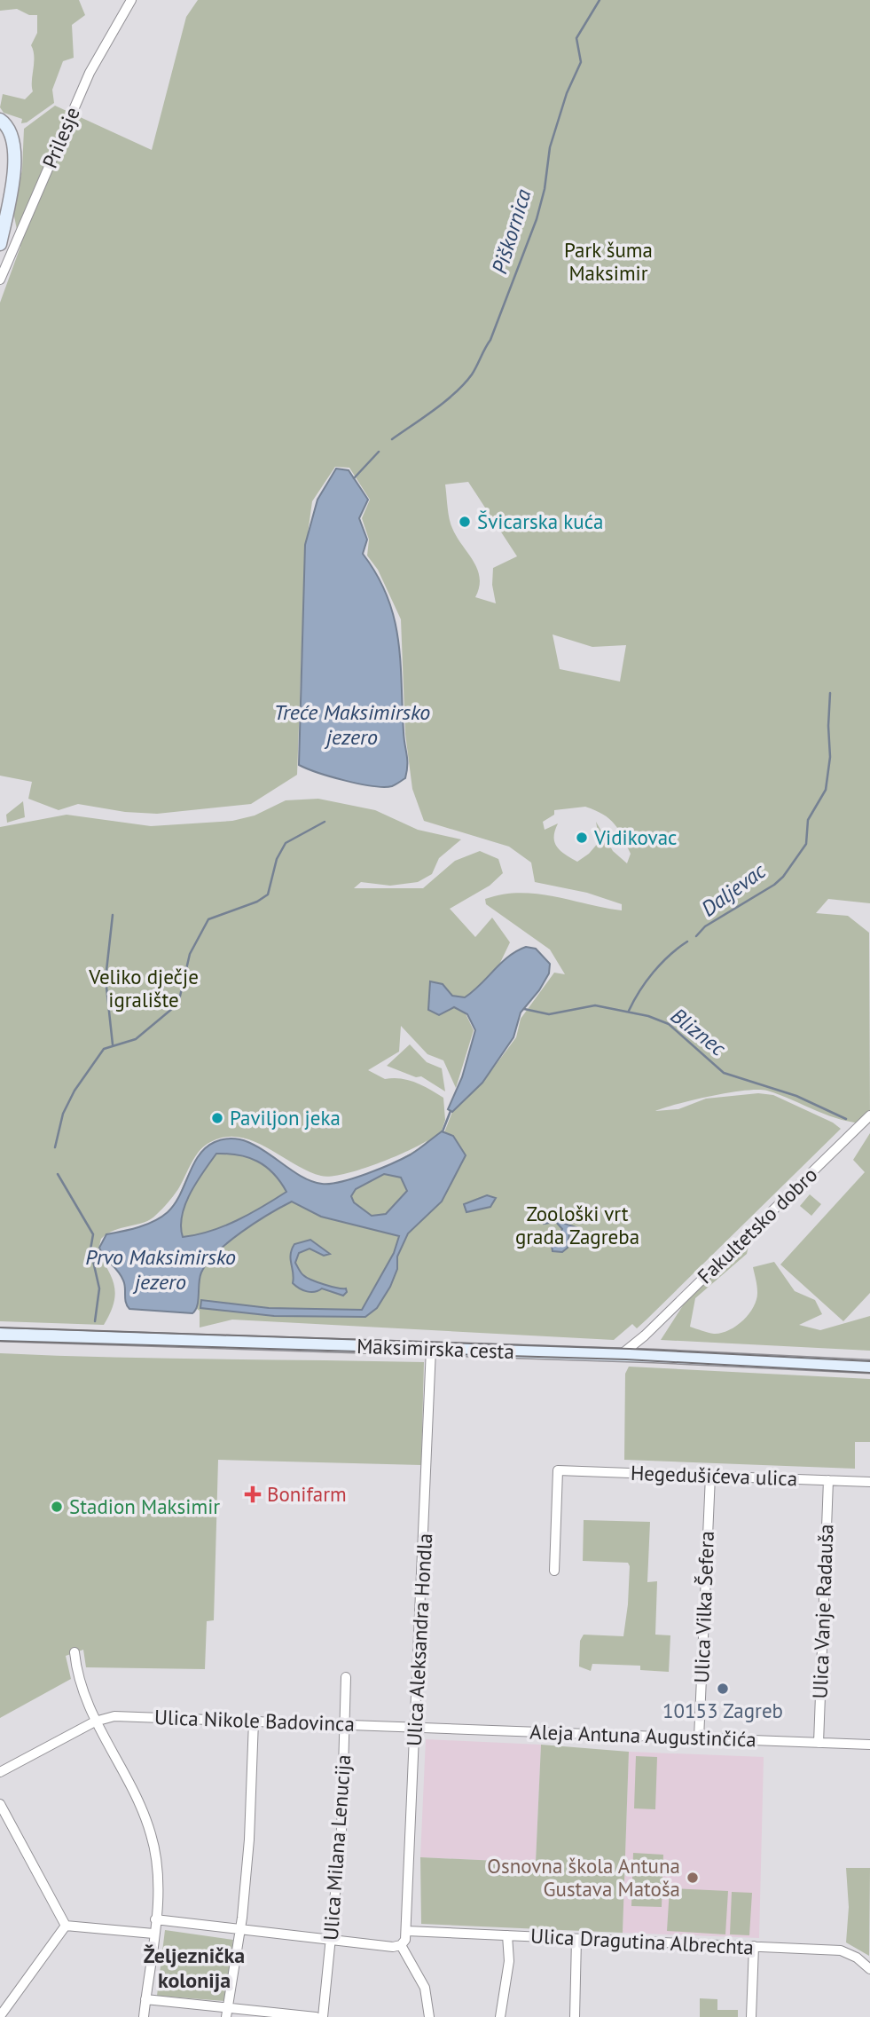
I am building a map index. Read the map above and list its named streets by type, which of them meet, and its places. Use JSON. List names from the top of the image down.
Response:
{
  "streets": {
    "main road": ["Maksimirska cesta"],
    "street": [
      "Prilesje",
      "Fakultetsko dobro",
      "Hegedušićeva ulica",
      "Ulica Vilka Šefera",
      "Ulica Vanje Radauša",
      "Ulica Aleksandra Hondla",
      "Ulica Nikole Badovinca",
      "Aleja Antuna Augustinčića",
      "Ulica Milana Lenucija",
      "Ulica Dragutina Albrechta"
    ]
  },
  "crossings": [
    ["Fakultetsko dobro", "Maksimirska cesta"],
    ["Maksimirska cesta", "Ulica Aleksandra Hondla"],
    ["Hegedušićeva ulica", "Ulica Vilka Šefera"],
    ["Hegedušićeva ulica", "Ulica Vanje Radauša"],
    ["Ulica Vilka Šefera", "Aleja Antuna Augustinčića"],
    ["Ulica Vanje Radauša", "Aleja Antuna Augustinčića"],
    ["Ulica Aleksandra Hondla", "Ulica Nikole Badovinca"],
    ["Ulica Aleksandra Hondla", "Aleja Antuna Augustinčića"],
    ["Ulica Aleksandra Hondla", "Ulica Dragutina Albrechta"],
    ["Ulica Nikole Badovinca", "Aleja Antuna Augustinčića"],
    ["Ulica Nikole Badovinca", "Ulica Milana Lenucija"]
  ],
  "districts": ["Željeznička kolonija"],
  "water": [
    "Piškornica",
    "Treće Maksimirsko jezero",
    "Daljevac",
    "Bliznec",
    "Prvo Maksimirsko jezero"
  ],
  "parks": ["Park šuma Maksimir", "Veliko dječje igralište", "Zoološki vrt grada Zagreba"],
  "places": {
    "other": [
      "Švicarska kuća",
      "Vidikovac",
      "Paviljon jeka",
      "Stadion Maksimir",
      "10153 Zagreb",
      "Osnovna škola Antuna Gustava Matoša"
    ],
    "health": ["Bonifarm"]
  }
}
